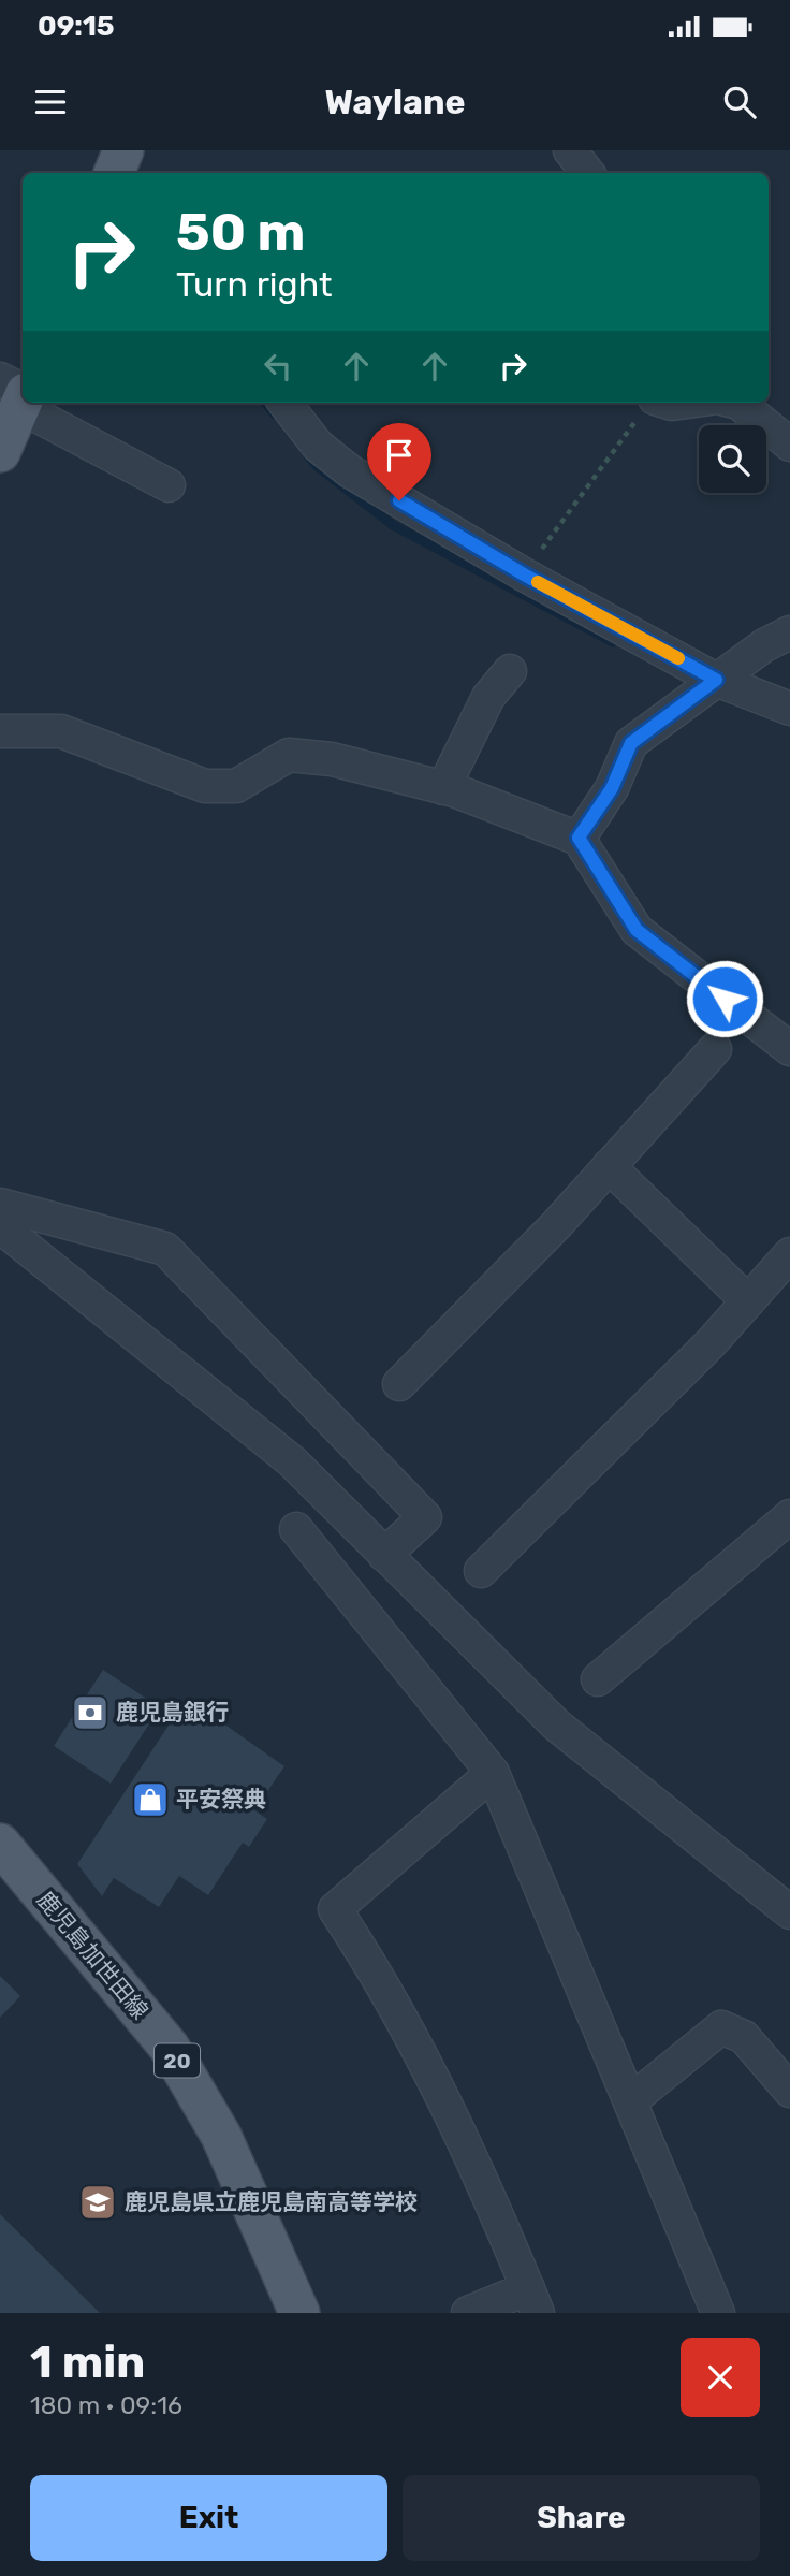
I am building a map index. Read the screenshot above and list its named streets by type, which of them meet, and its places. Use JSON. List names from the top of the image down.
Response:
{
  "streets": {
    "main road": ["鹿児島加世田線", "20"]
  },
  "places": {
    "bank": ["鹿児島銀行"],
    "shop": ["平安祭典"],
    "school or university": ["鹿児島県立鹿児島南高等学校"]
  },
  "page": {
    "status": "09:15",
    "header": "Waylane",
    "turn": ["50 m", "Turn right"],
    "heading": ["1 min", "180 m · 09:16"],
    "buttons": ["Exit", "Share"]
  }
}
